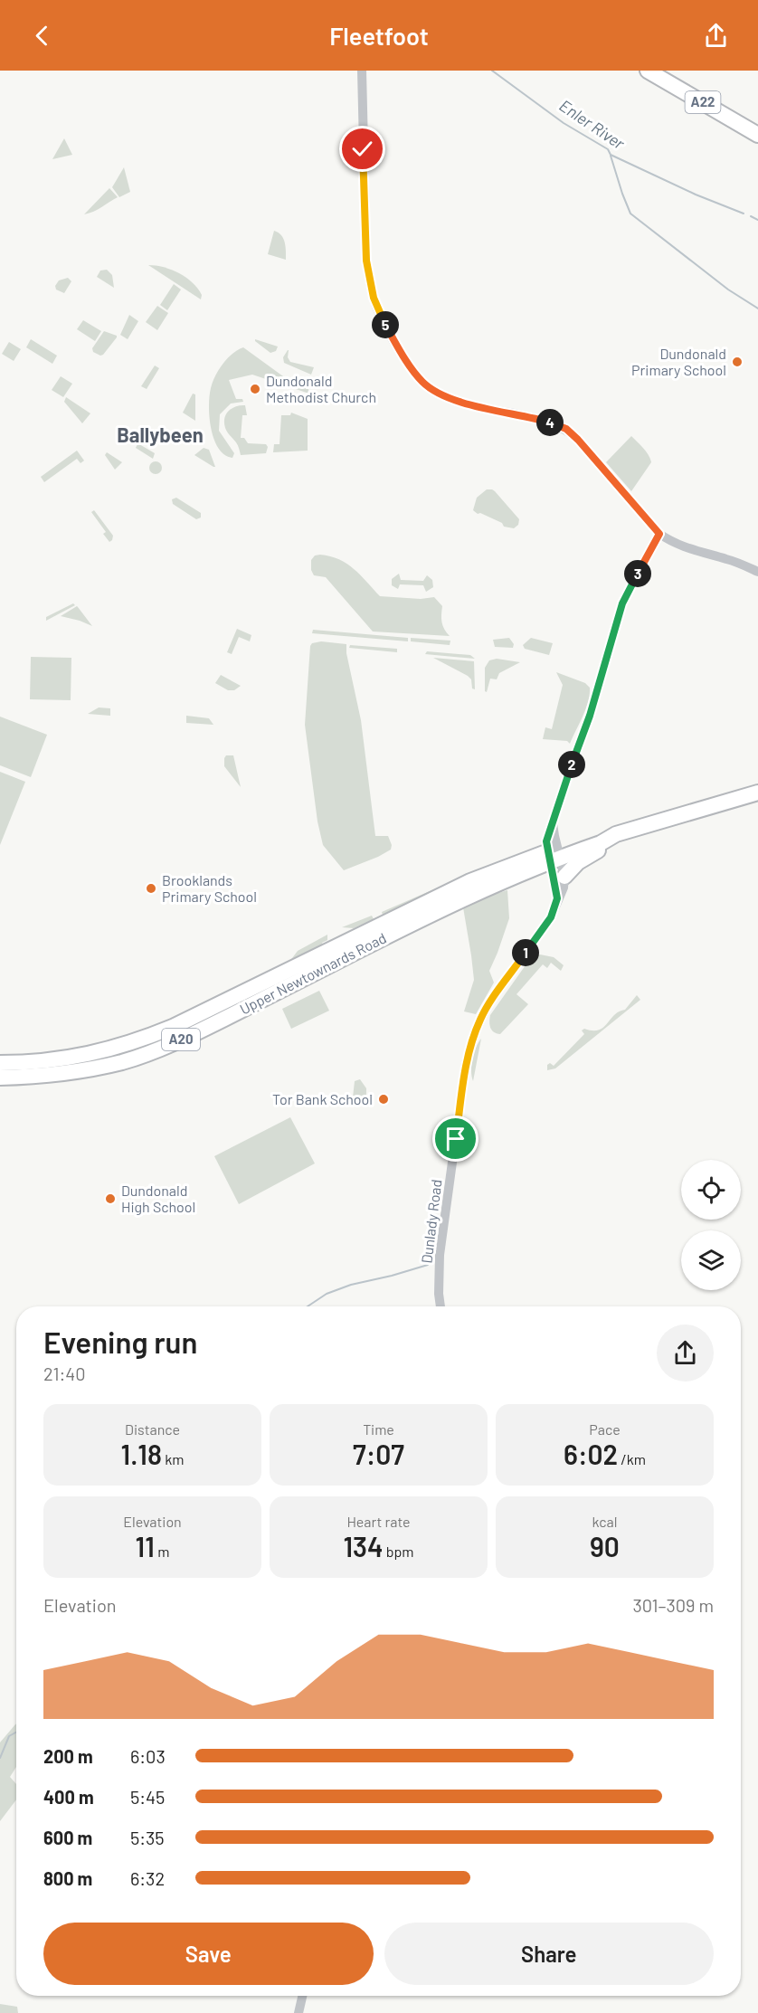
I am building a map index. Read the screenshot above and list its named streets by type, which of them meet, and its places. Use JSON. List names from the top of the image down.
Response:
{
  "streets": {
    "highway": ["A22", "Upper Newtownards Road", "A20"],
    "street": ["Dunlady Road"]
  },
  "districts": ["Ballybeen"],
  "water": ["Enler River"],
  "places": [
    "Dundonald Primary School",
    "Dundonald Methodist Church",
    "Brooklands Primary School",
    "Tor Bank School",
    "Dundonald High School"
  ],
  "page": {
    "header": "Fleetfoot",
    "pins": [
      "5",
      "4",
      "3",
      "2",
      "1"
    ],
    "heading": ["Evening run", "21:40"],
    "stats": [
      ["Distance", "1.18 km"],
      ["Time", "7:07"],
      ["Pace", "6:02 /km"],
      ["Elevation", "11 m"],
      ["Heart rate", "134 bpm"],
      ["kcal", "90"]
    ],
    "chart": ["Elevation", "301–309 m"],
    "list": [
      {
        "name": "200 m",
        "note": "6:03"
      },
      {
        "name": "400 m",
        "note": "5:45"
      },
      {
        "name": "600 m",
        "note": "5:35"
      },
      {
        "name": "800 m",
        "note": "6:32"
      }
    ],
    "buttons": ["Save", "Share"]
  }
}
